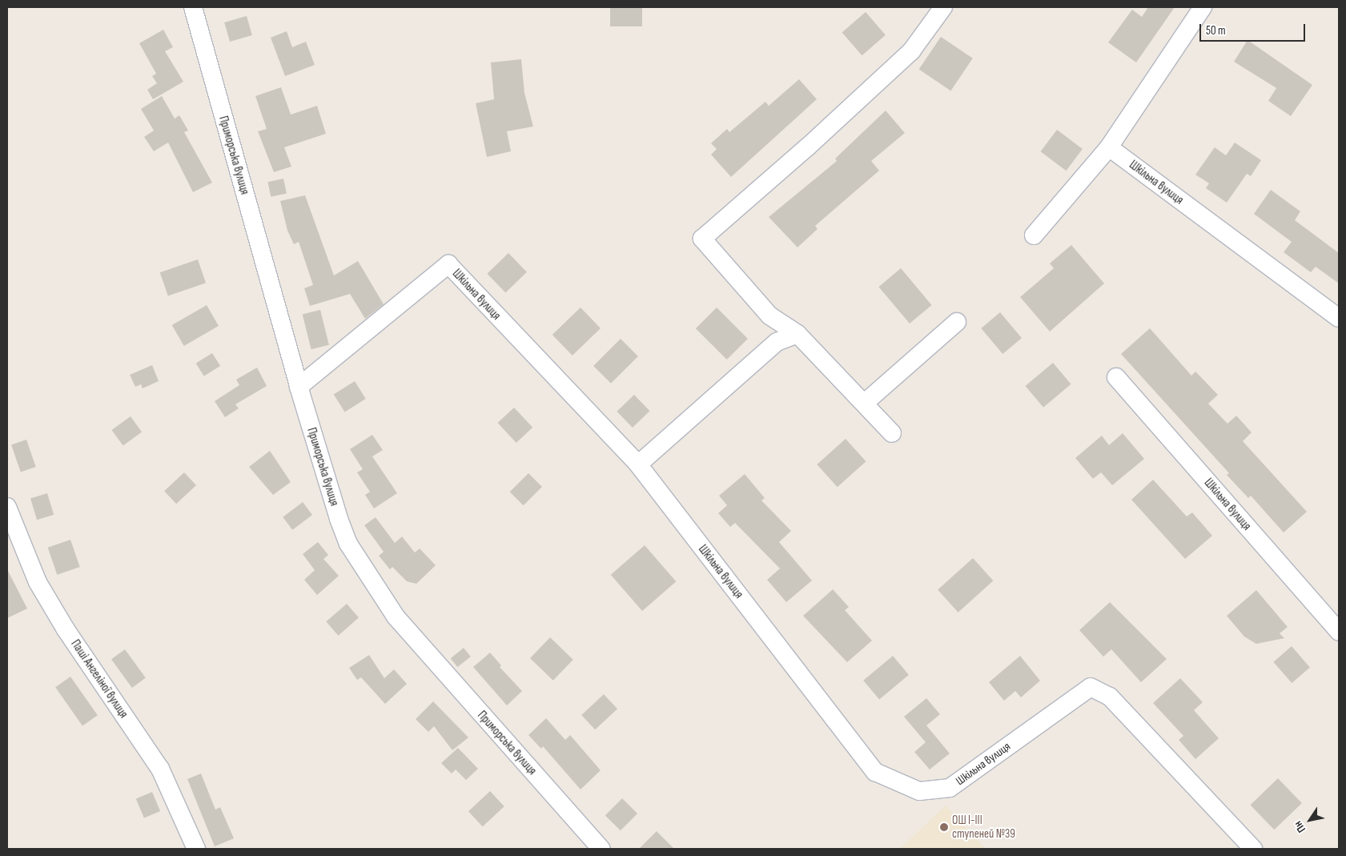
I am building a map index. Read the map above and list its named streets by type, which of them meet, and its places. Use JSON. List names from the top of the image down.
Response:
{
  "streets": {
    "street": ["Приморська вулиця", "Шкільна вулиця", "Паші Ангеліної вулиця"]
  },
  "crossings": [
    ["Приморська вулиця", "Шкільна вулиця"]
  ],
  "places": ["ОШ I-III ступеней №39"],
  "scale_bar": "50 m",
  "north": "bottom left"
}
